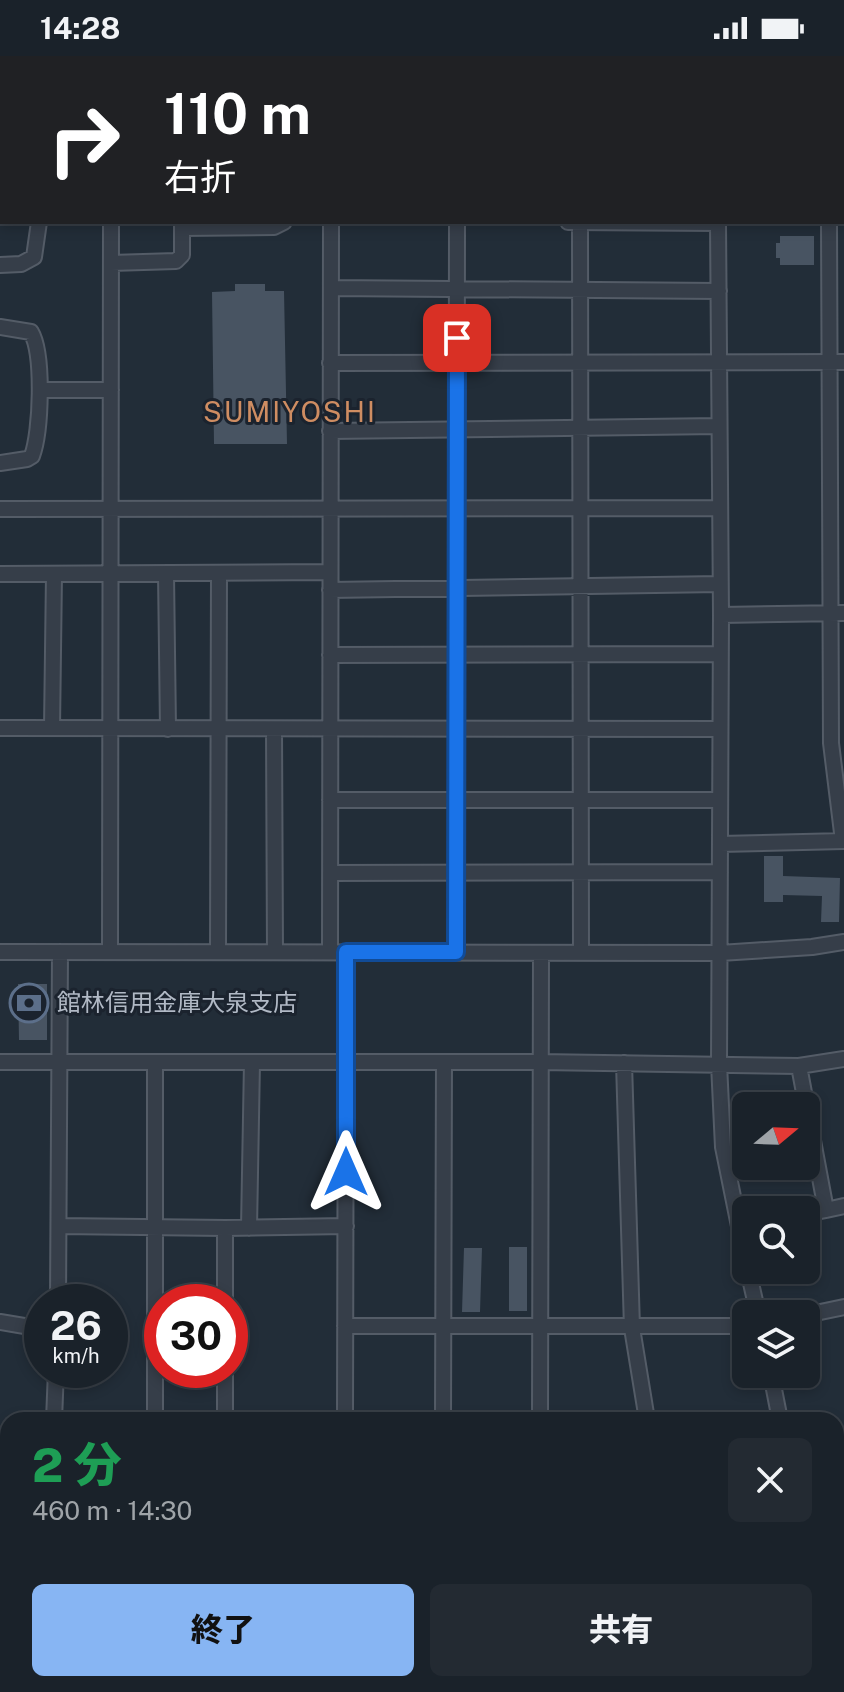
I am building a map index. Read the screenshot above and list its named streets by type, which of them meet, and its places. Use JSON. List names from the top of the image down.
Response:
{
  "districts": ["SUMIYOSHI"],
  "places": {
    "bank": ["館林信用金庫大泉支店"]
  },
  "north": "right",
  "page": {
    "status": "14:28",
    "turn": ["110 m", "右折"],
    "speed": "26 km/h",
    "limit": "30",
    "heading": ["2 分", "460 m · 14:30"],
    "buttons": ["終了", "共有"]
  }
}
